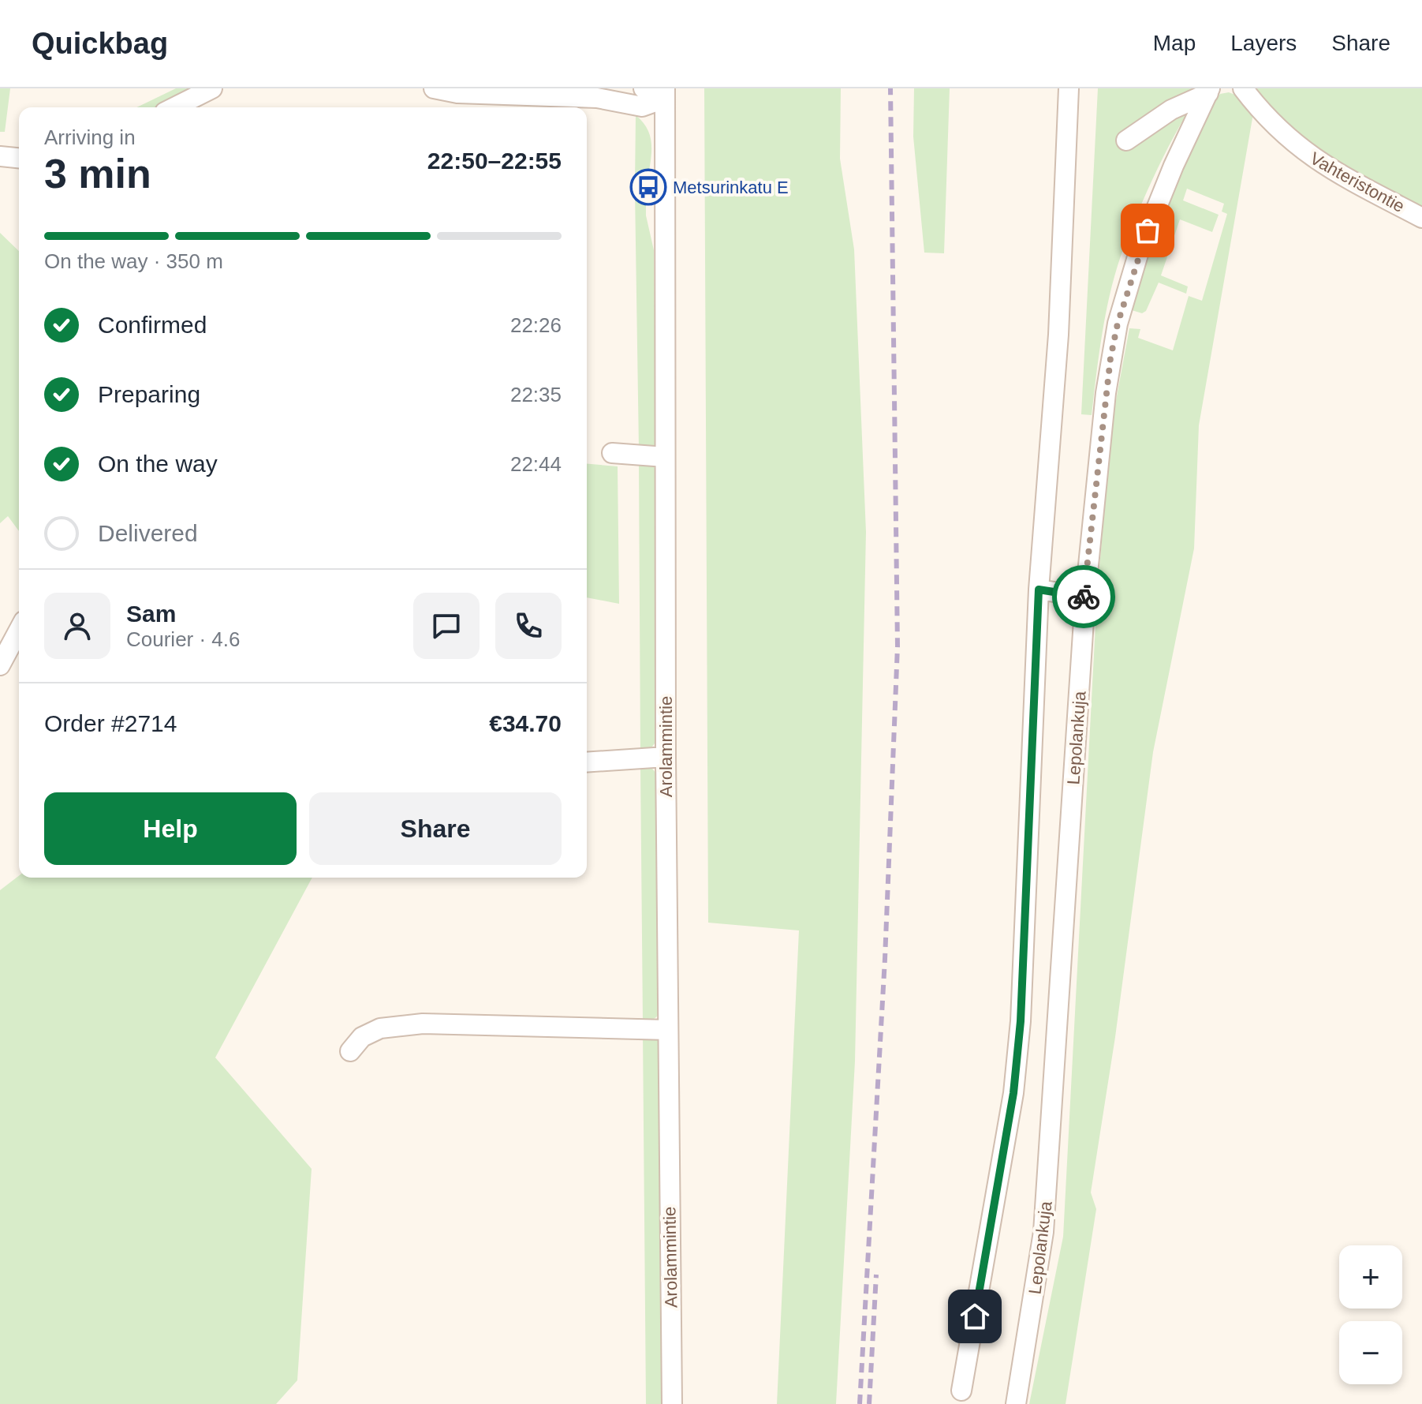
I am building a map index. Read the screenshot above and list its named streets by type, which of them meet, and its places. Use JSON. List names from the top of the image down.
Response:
{
  "streets": {
    "street": ["Vahteristontie", "Lepolankuja", "Arolammintie"]
  },
  "places": {
    "bus stop": ["Metsurinkatu E"]
  },
  "page": {
    "header": "Quickbag",
    "nav": ["Map", "Layers", "Share"],
    "heading": ["3 min", "Arriving in", "22:50–22:55"],
    "panel": [
      "Sam",
      "Courier · 4.6",
      "Order #2714",
      "€34.70"
    ],
    "bar": "On the way · 350 m",
    "list": [
      ["Confirmed", "22:26"],
      ["Preparing", "22:35"],
      ["On the way", "22:44"],
      "Delivered"
    ],
    "buttons": ["Help", "Share"],
    "map_buttons": ["+", "−"]
  }
}
